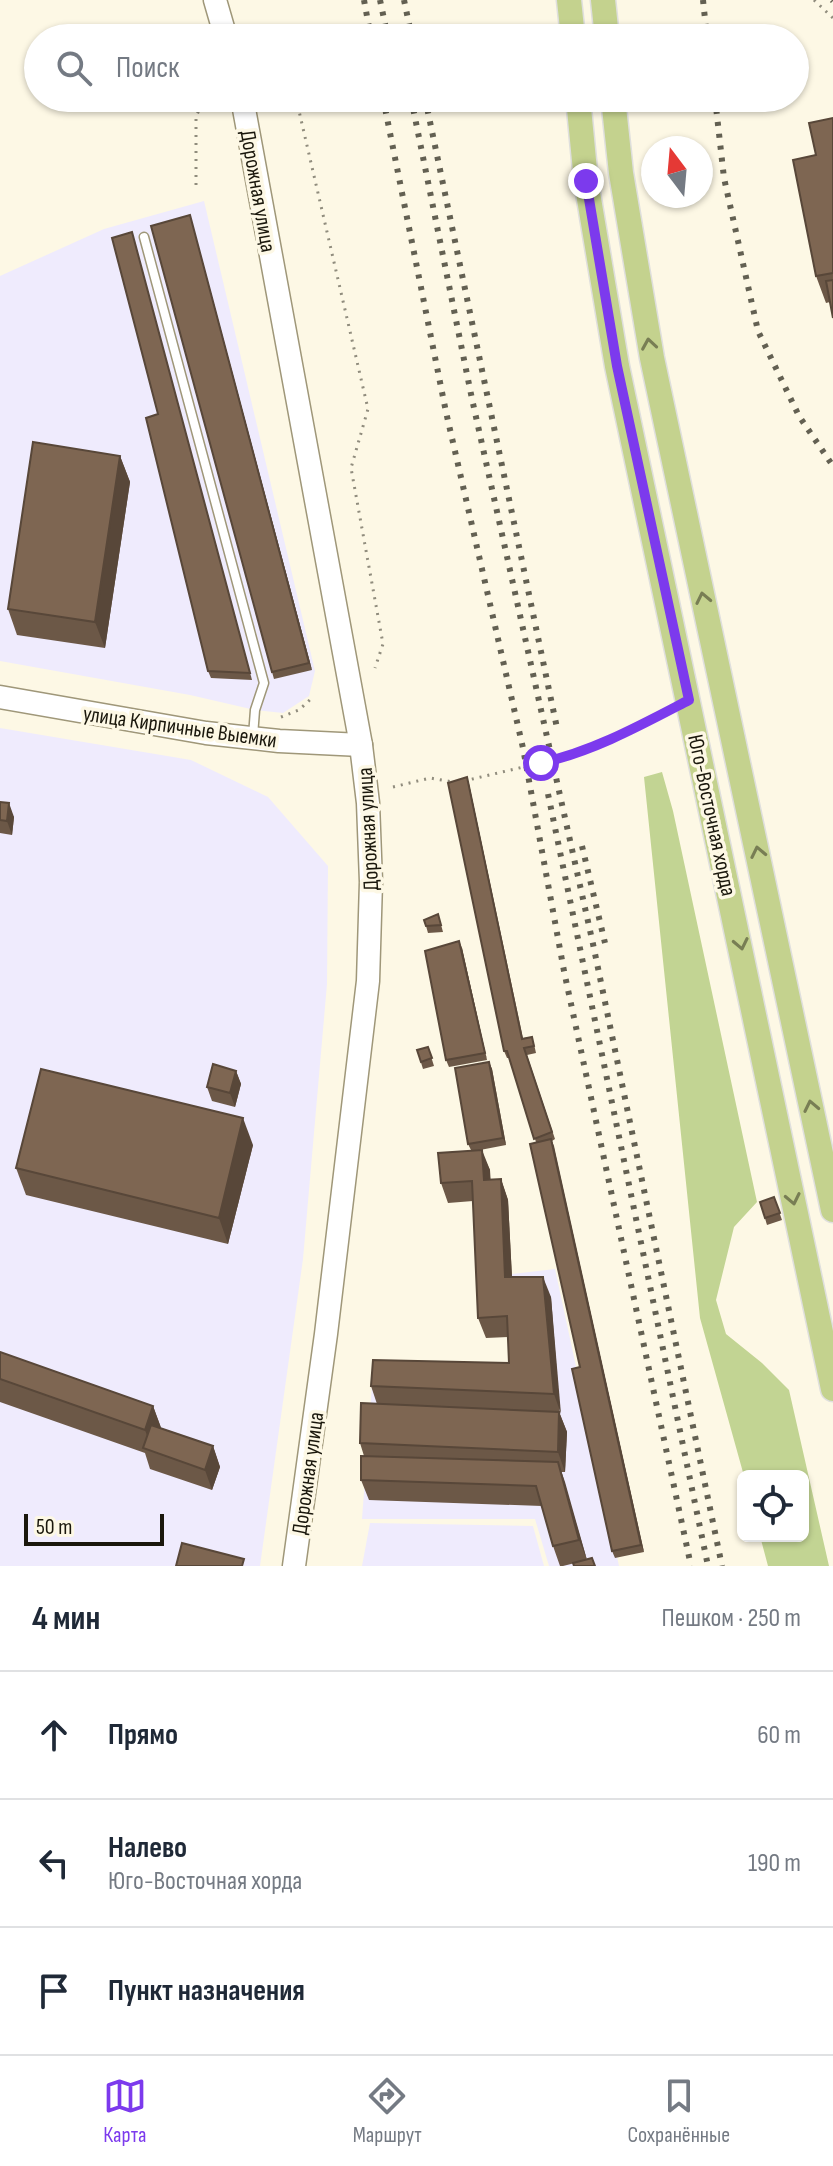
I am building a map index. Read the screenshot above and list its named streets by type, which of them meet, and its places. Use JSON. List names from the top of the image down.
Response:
{
  "streets": {
    "main road": ["Дорожная улица", "улица Кирпичные Выемки", "Юго-Восточная хорда"]
  },
  "crossings": [
    ["Дорожная улица", "улица Кирпичные Выемки"]
  ],
  "scale_bar": "50 m",
  "north": "top",
  "page": {
    "search": "Поиск",
    "scale": "50 m",
    "heading": ["4 мин", "Пешком · 250 m"],
    "list": [
      ["Прямо", "60 m"],
      ["Налево", "Юго-Восточная хорда", "190 m"],
      "Пункт назначения"
    ],
    "nav": ["Карта", "Маршрут", "Сохранённые"]
  }
}
